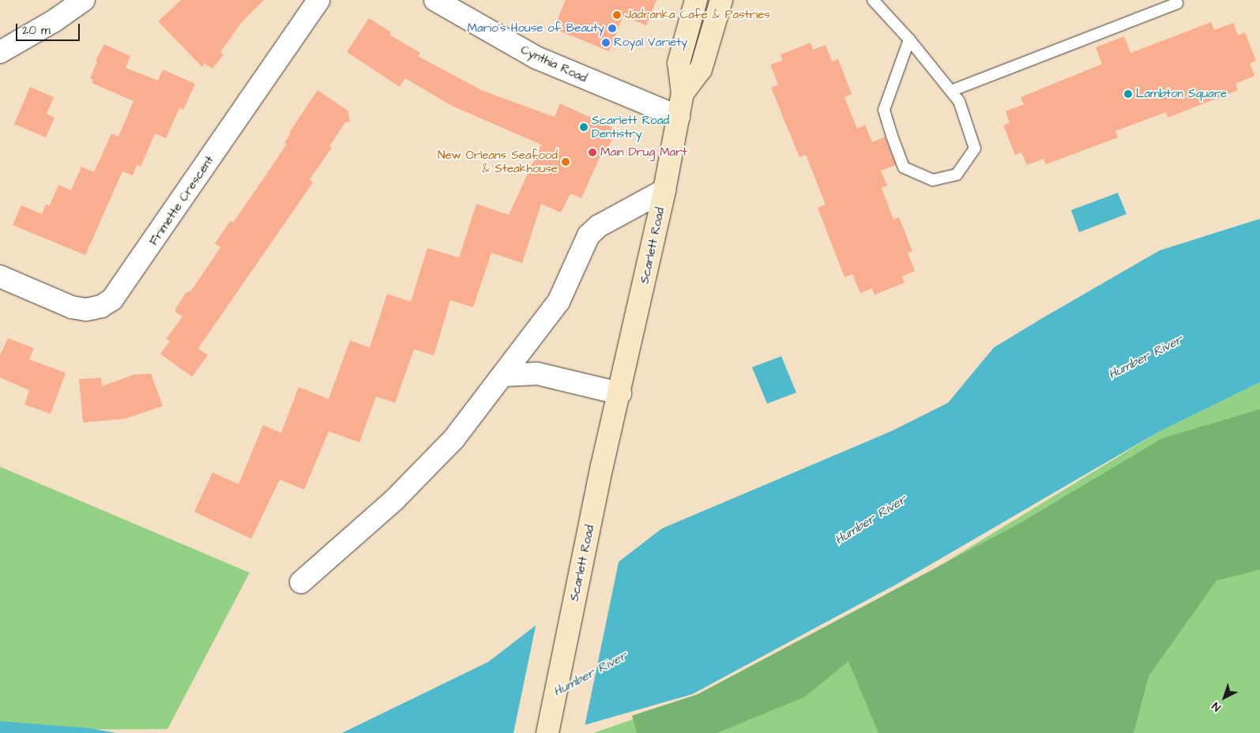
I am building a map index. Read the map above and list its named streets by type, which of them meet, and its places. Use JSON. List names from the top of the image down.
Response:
{
  "streets": {
    "main road": ["Scarlett Road"],
    "street": ["Cynthia Road", "Frimette Crescent"]
  },
  "crossings": [
    ["Cynthia Road", "Scarlett Road"]
  ],
  "water": ["Humber River"],
  "places": [
    "Jadranka Cafe & Pastries",
    "Mario's House of Beauty",
    "Royal Variety",
    "Lambton Square",
    "Scarlett Road Dentistry",
    "Main Drug Mart",
    "New Orleans Seafood & Steakhouse"
  ],
  "scale_bar": "20 m",
  "north": "bottom left"
}
